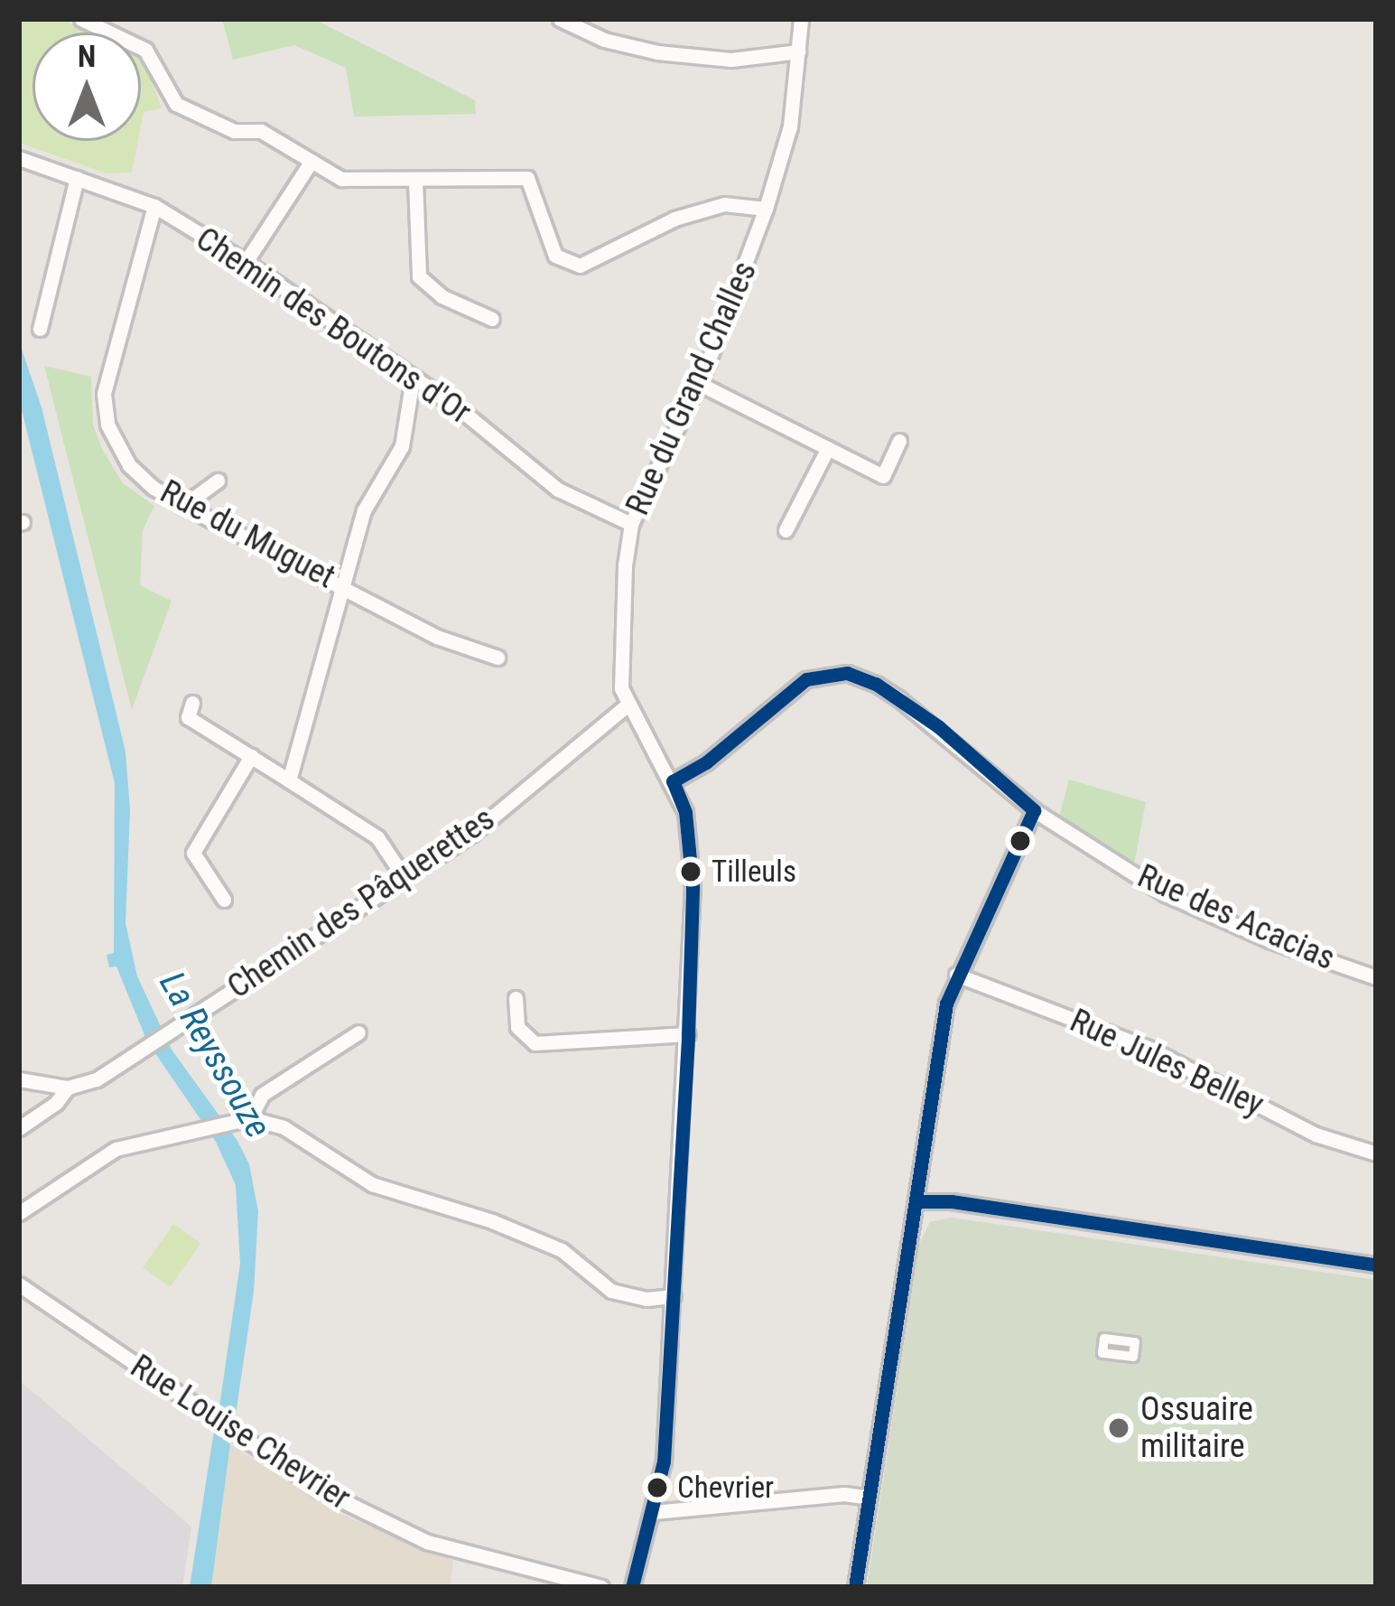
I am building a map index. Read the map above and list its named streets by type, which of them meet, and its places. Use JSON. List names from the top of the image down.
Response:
{
  "streets": {
    "street": [
      "Chemin des Boutons d'Or",
      "Rue du Grand Challes",
      "Rue du Muguet",
      "Chemin des Pâquerettes",
      "Rue des Acacias",
      "Rue Jules Belley",
      "Rue Louise Chevrier"
    ]
  },
  "crossings": [
    ["Chemin des Boutons d'Or", "Rue du Grand Challes"],
    ["Chemin des Boutons d'Or", "Rue du Muguet"],
    ["Rue du Grand Challes", "Chemin des Pâquerettes"],
    ["Rue du Grand Challes", "Rue des Acacias"]
  ],
  "water": ["La Reyssouze"],
  "places": ["Tilleuls", "Ossuaire militaire", "Chevrier"],
  "north": "top"
}
